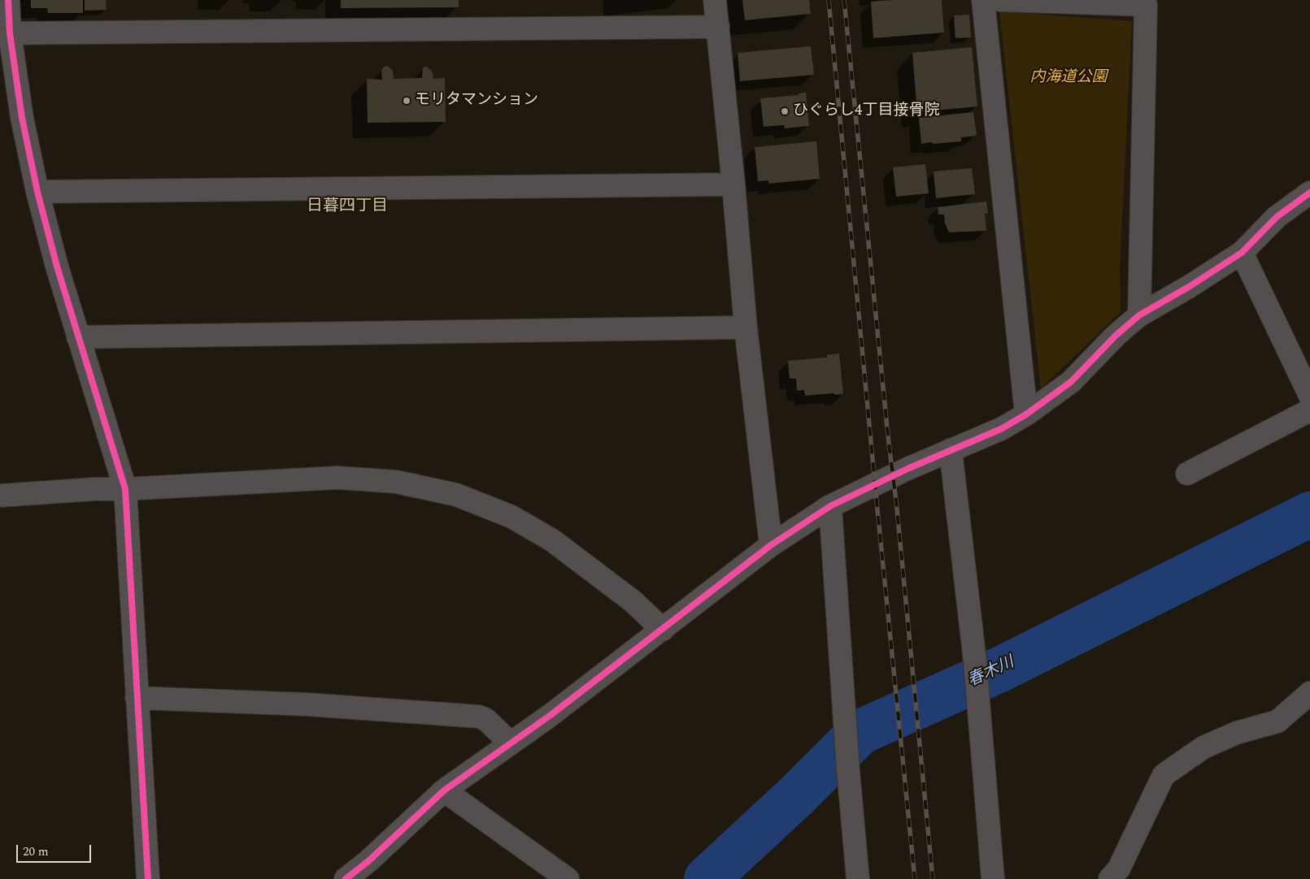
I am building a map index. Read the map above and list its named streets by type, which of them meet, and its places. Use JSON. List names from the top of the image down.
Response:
{
  "districts": ["日暮四丁目"],
  "water": ["春木川"],
  "parks": ["内海道公園"],
  "places": ["モリタマンション", "ひぐらし4丁目接骨院"],
  "scale_bar": "20 m"
}
